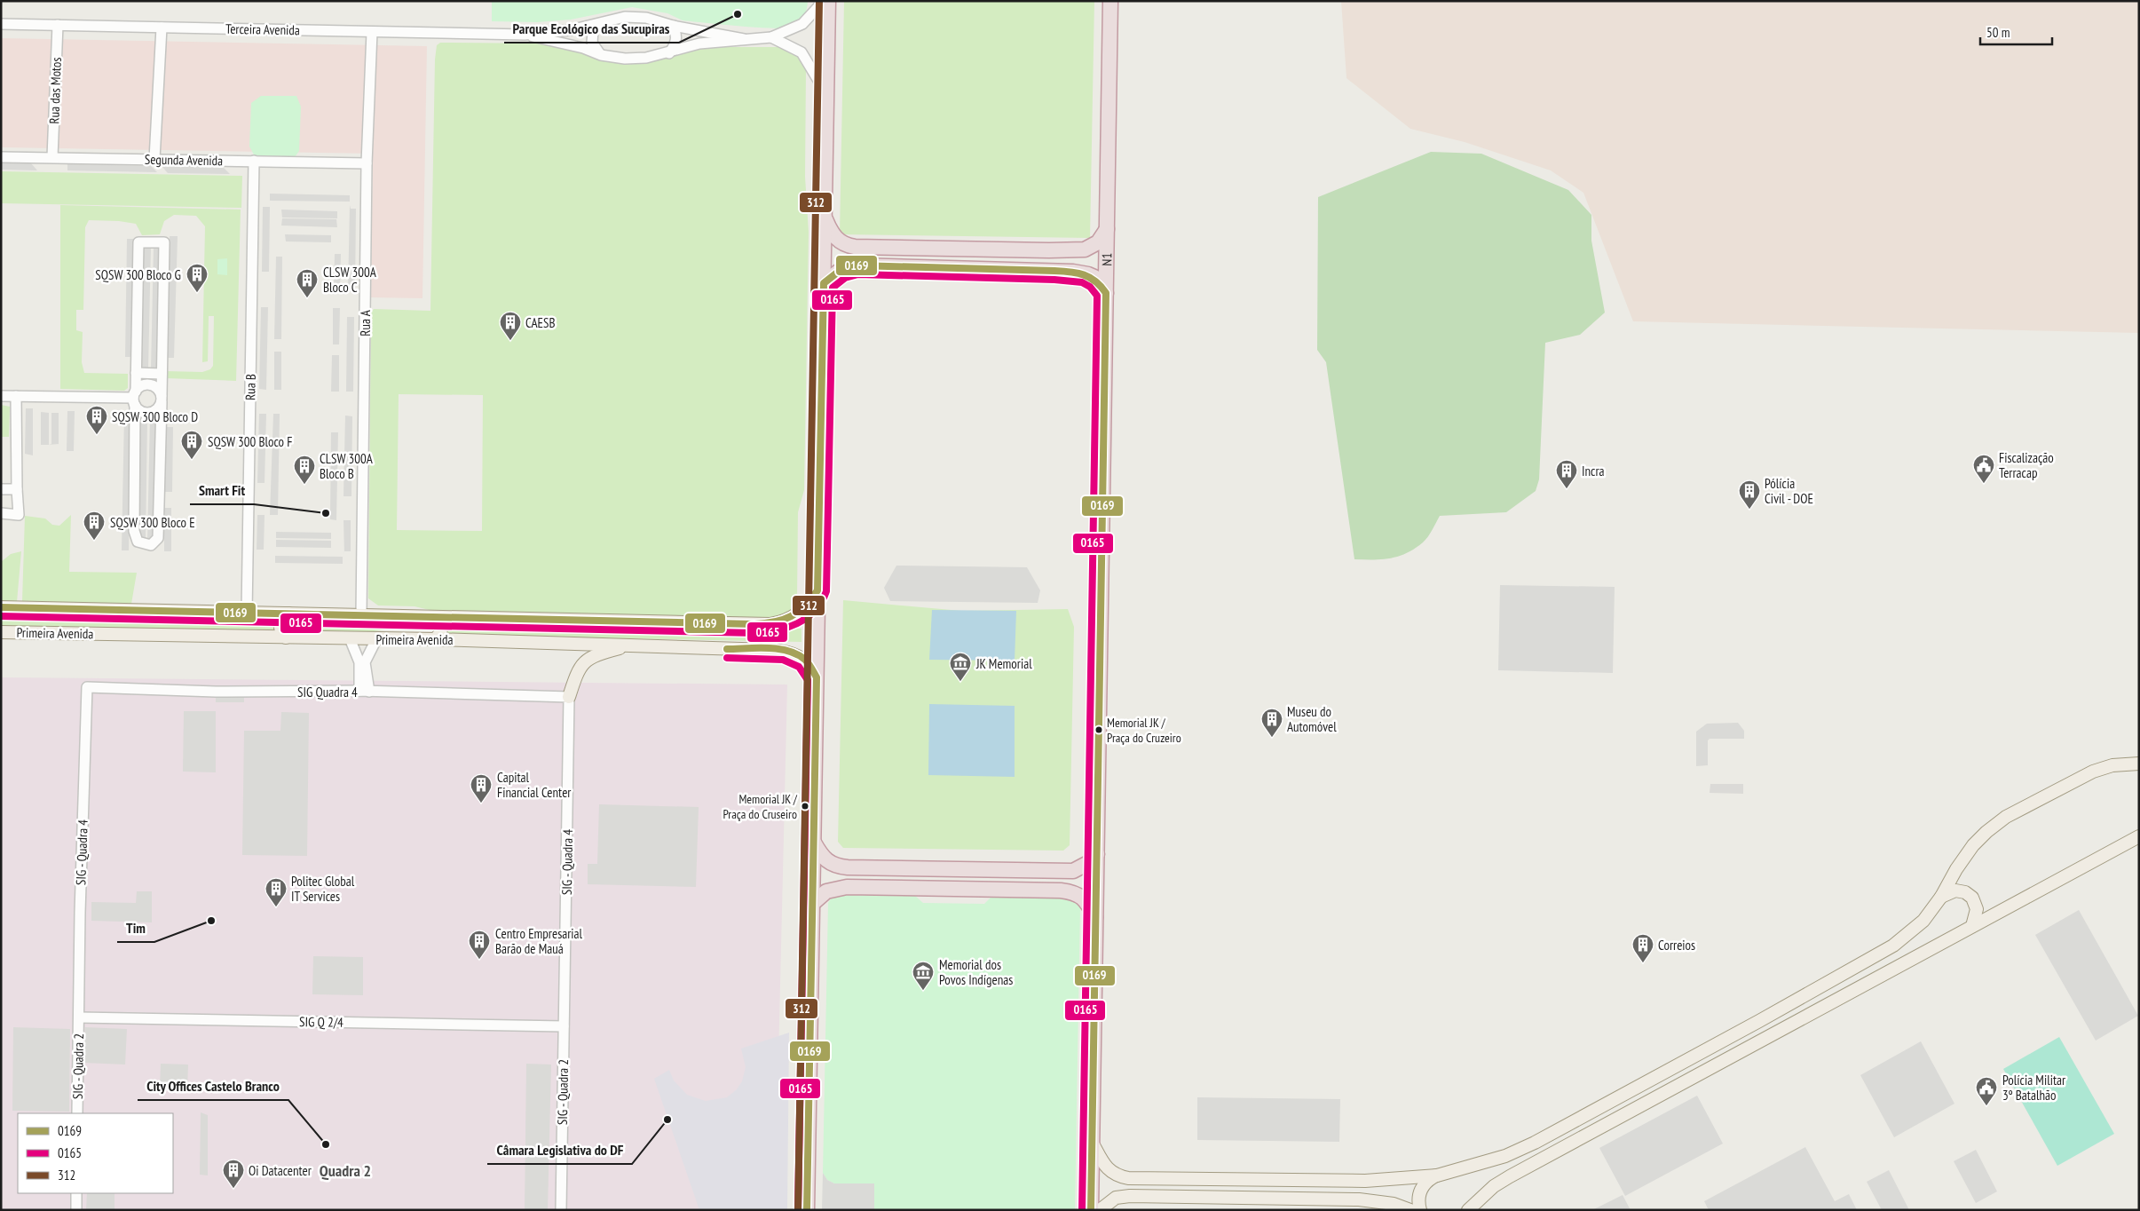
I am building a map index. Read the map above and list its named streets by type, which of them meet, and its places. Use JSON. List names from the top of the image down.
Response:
{
  "streets": {
    "highway": ["N1"],
    "main road": ["Primeira Avenida"],
    "street": [
      "Terceira Avenida",
      "Rua das Motos",
      "Segunda Avenida",
      "Rua A",
      "Rua B",
      "SIG Quadra 4",
      "SIG - Quadra 4",
      "SIG Q 2/4",
      "SIG - Quadra 2"
    ]
  },
  "crossings": [
    ["Terceira Avenida", "Rua das Motos"],
    ["Terceira Avenida", "Rua A"],
    ["Rua das Motos", "Segunda Avenida"],
    ["Segunda Avenida", "Rua A"],
    ["Segunda Avenida", "Rua B"],
    ["Rua A", "Primeira Avenida"],
    ["Rua B", "Primeira Avenida"],
    ["SIG Quadra 4", "SIG - Quadra 4"],
    ["SIG - Quadra 4", "SIG Q 2/4"],
    ["SIG - Quadra 4", "SIG - Quadra 2"],
    ["SIG Q 2/4", "SIG - Quadra 2"]
  ],
  "districts": ["Quadra 2"],
  "places": {
    "other": [
      "Parque Ecológico das Sucupiras",
      "Smart Fit",
      "Memorial JK / Praça do Cruzeiro",
      "Memorial JK / Praça do Cruseiro",
      "Tim",
      "Câmara Legislativa do DF",
      "City Offices Castelo Branco"
    ],
    "building": [
      "SQSW 300 Bloco G",
      "CLSW 300A Bloco C",
      "CAESB",
      "SQSW 300 Bloco D",
      "SQSW 300 Bloco F",
      "CLSW 300A Bloco B",
      "Incra",
      "Pólícia Civil - DOE",
      "SQSW 300 Bloco E",
      "Museu do Automóvel",
      "Capital Financial Center",
      "Politec Global IT Services",
      "Centro Empresarial Barão de Mauá",
      "Correios",
      "Oi Datacenter"
    ],
    "public building": ["Fiscalização Terracap", "Polícia Militar 3º Batalhão"],
    "museum": ["JK Memorial", "Memorial dos Povos Indígenas"]
  },
  "lines": ["transit line 312", "transit line 0169", "transit line 0165"],
  "legend": ["0169", "0165", "312"],
  "scale_bar": "50 m"
}
